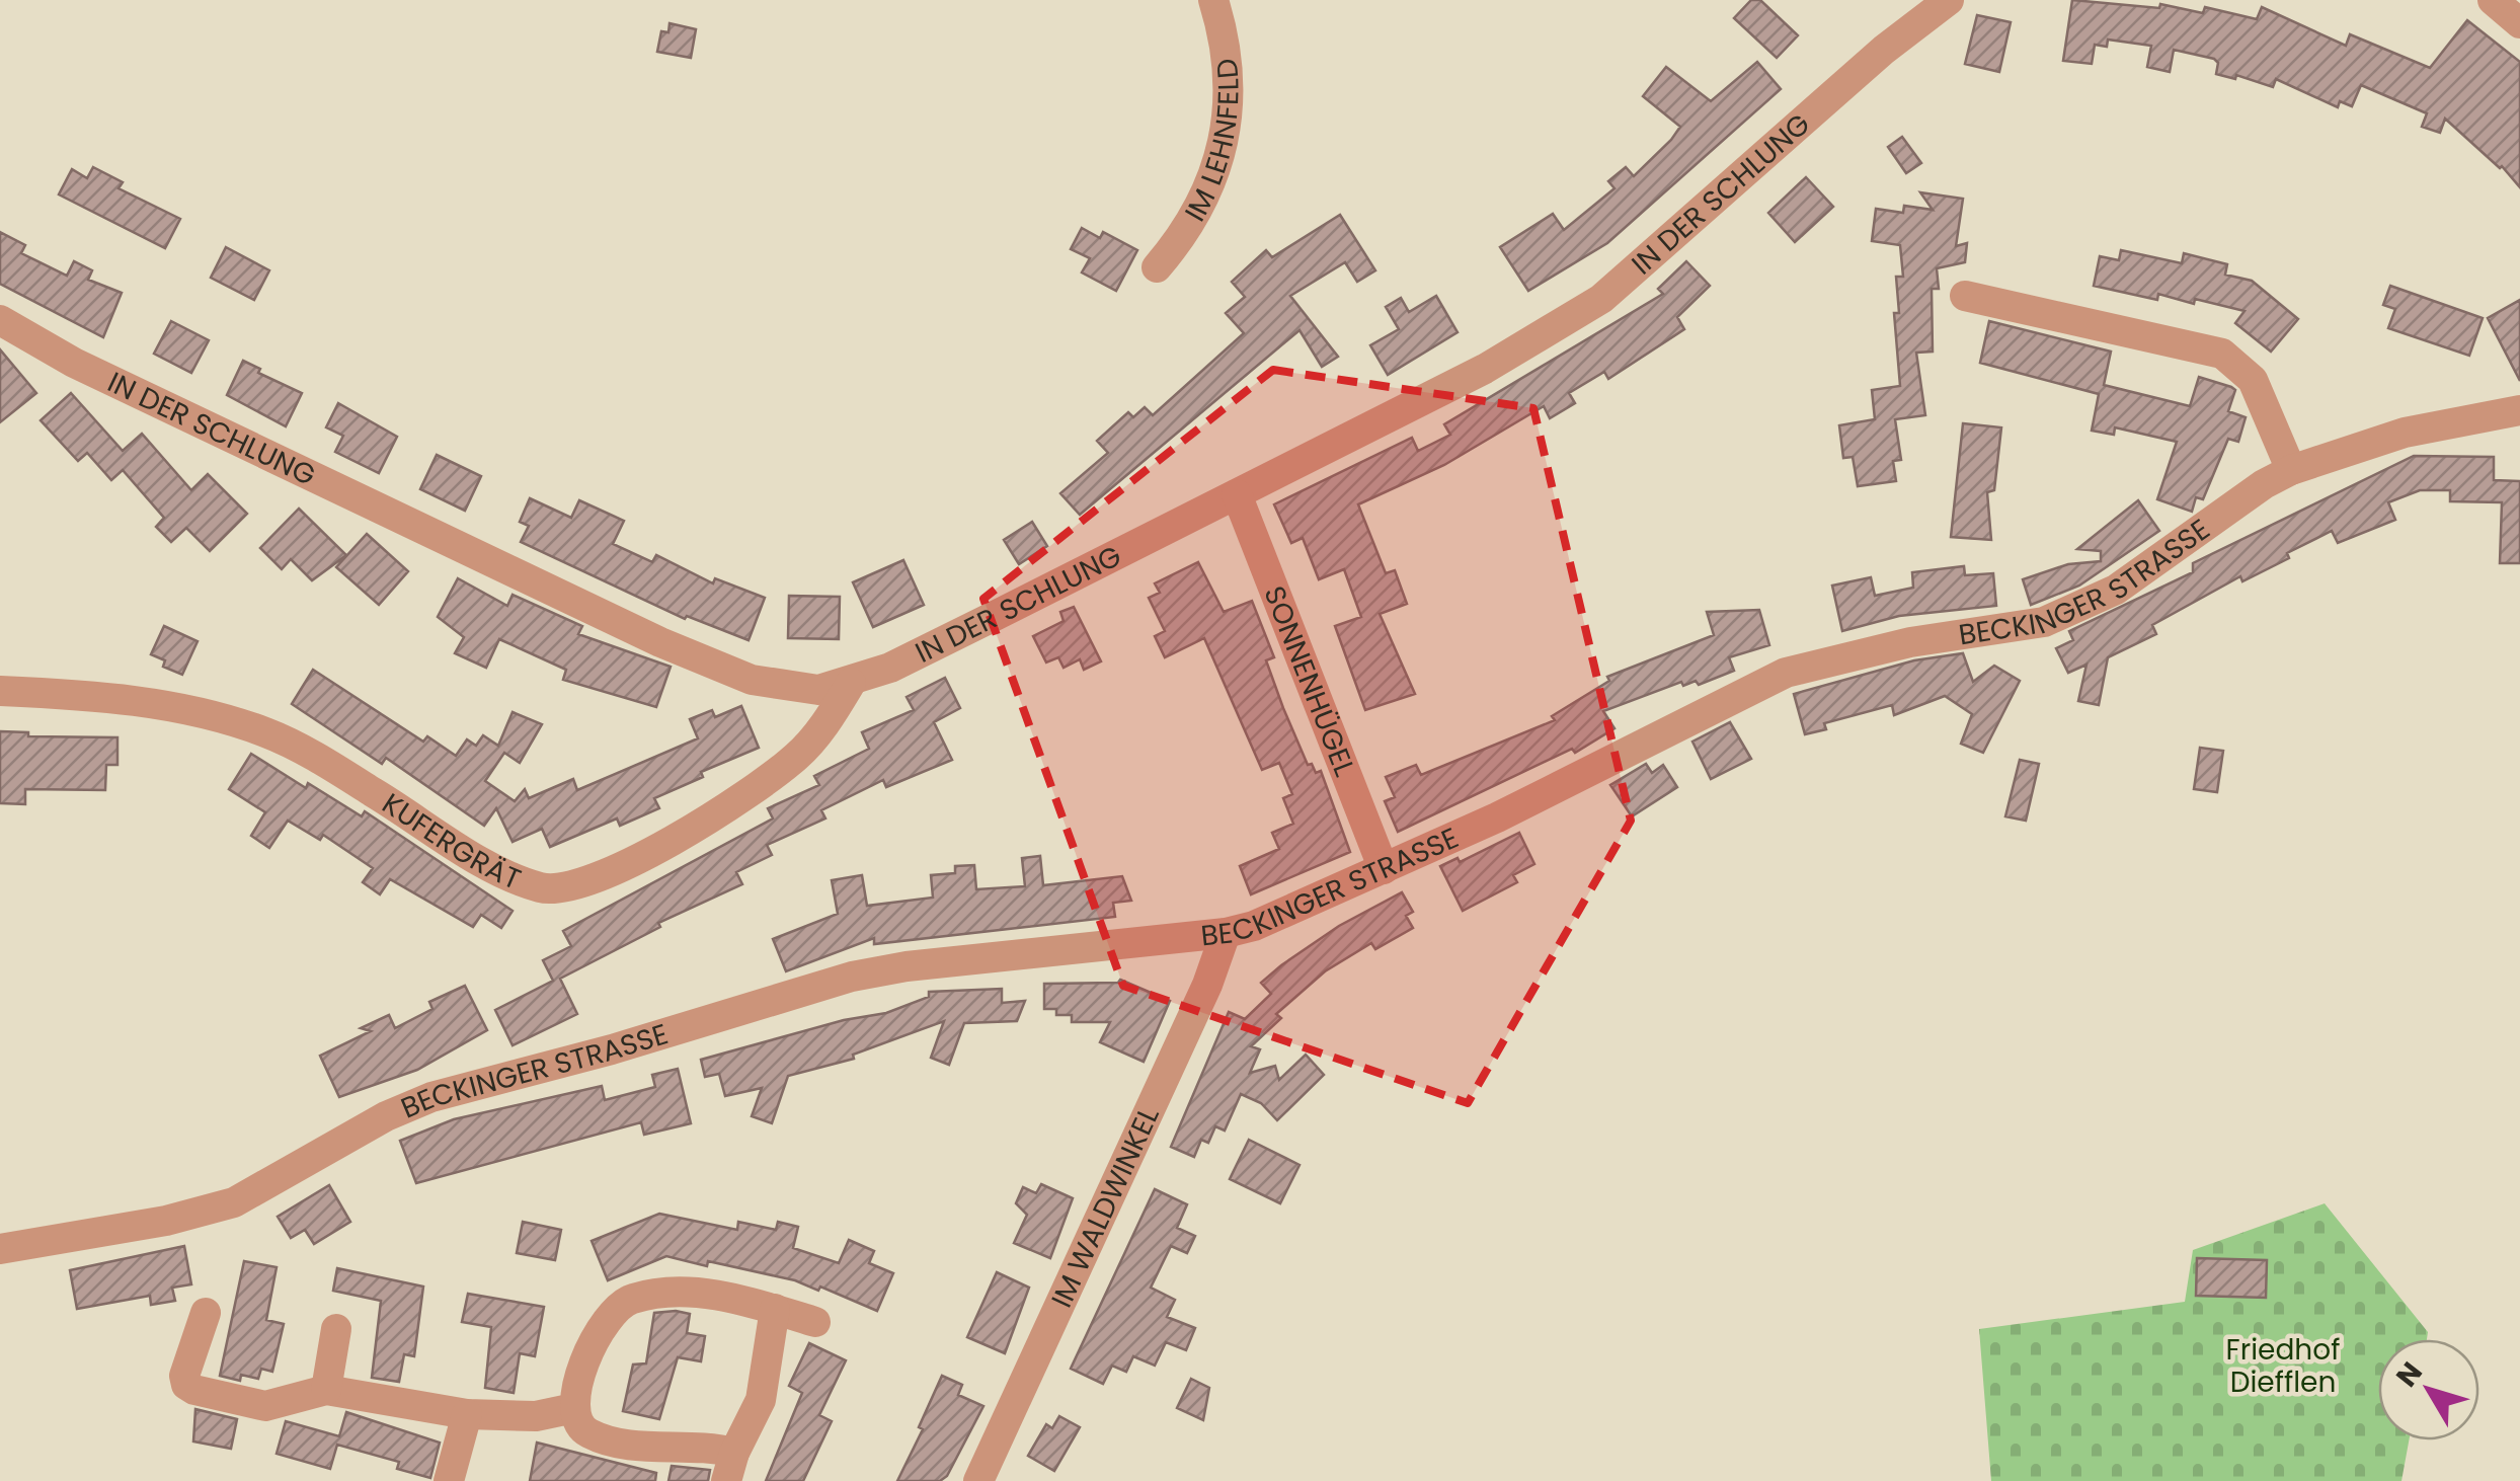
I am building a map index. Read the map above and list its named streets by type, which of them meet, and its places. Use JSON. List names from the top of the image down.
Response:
{
  "streets": {
    "street": [
      "IM LEHNFELD",
      "IN DER SCHLUNG",
      "BECKINGER STRASSE",
      "SONNENHÜGEL",
      "KUFERGRÄT",
      "IM WALDWINKEL"
    ]
  },
  "crossings": [
    ["IN DER SCHLUNG", "SONNENHÜGEL"],
    ["IN DER SCHLUNG", "KUFERGRÄT"],
    ["BECKINGER STRASSE", "SONNENHÜGEL"],
    ["BECKINGER STRASSE", "IM WALDWINKEL"]
  ],
  "parks": ["Friedhof Diefflen"],
  "north": "top left"
}
